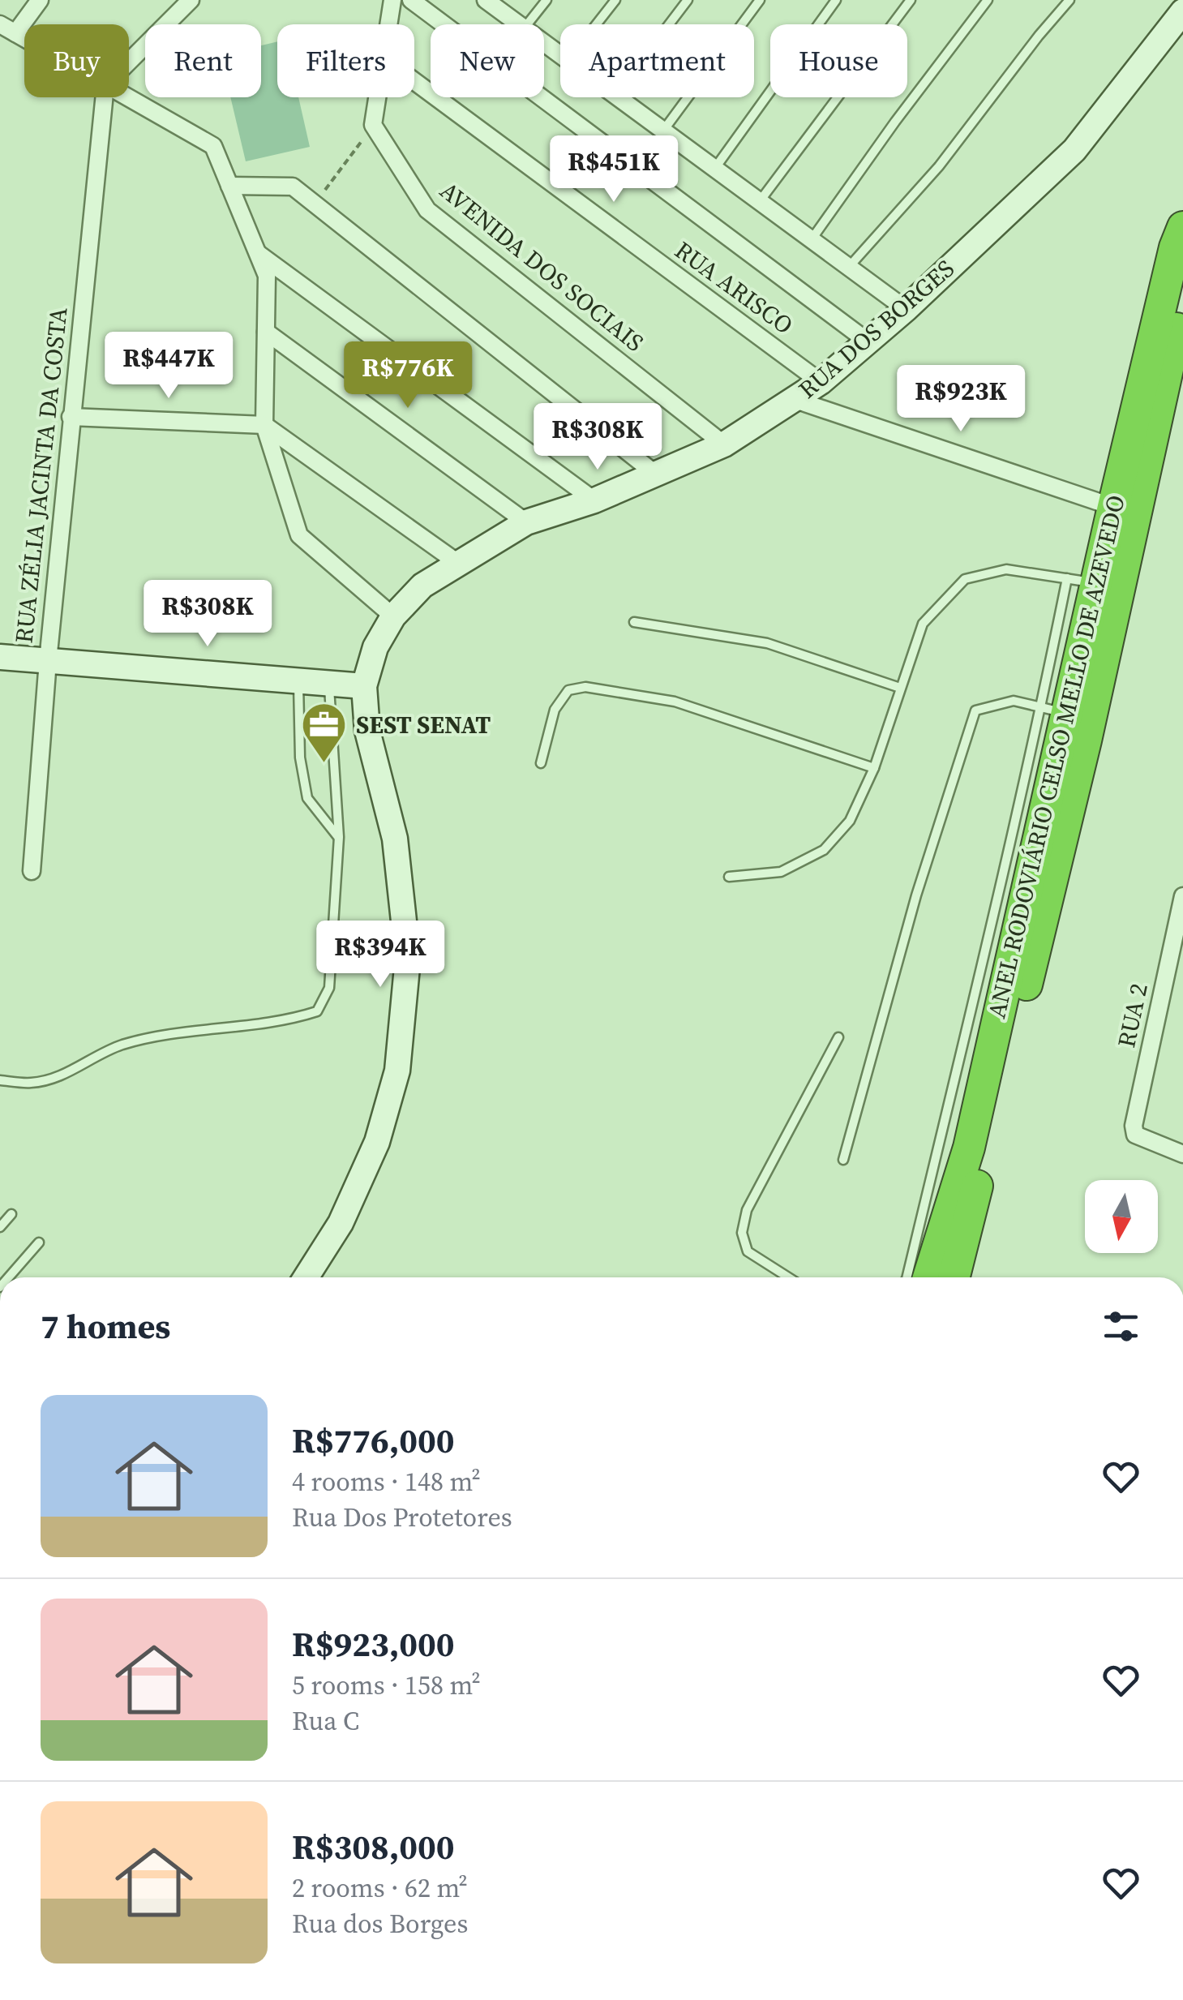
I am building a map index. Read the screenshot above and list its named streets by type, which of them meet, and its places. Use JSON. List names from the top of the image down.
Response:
{
  "streets": {
    "highway": ["ANEL RODOVIÁRIO CELSO MELLO DE AZEVEDO"],
    "street": [
      "AVENIDA DOS SOCIAIS",
      "RUA ARISCO",
      "RUA DOS BORGES",
      "RUA ZÉLIA JACINTA DA COSTA",
      "RUA 2"
    ]
  },
  "crossings": [
    ["AVENIDA DOS SOCIAIS", "RUA DOS BORGES"],
    ["RUA ARISCO", "RUA DOS BORGES"]
  ],
  "places": {
    "office": ["SEST SENAT"]
  },
  "north": "bottom",
  "page": {
    "chip": [
      "Buy",
      "Rent",
      "Filters",
      "New",
      "Apartment",
      "House"
    ],
    "price": [
      "R$451K",
      "R$447K",
      "R$776K",
      "R$923K",
      "R$308K",
      "R$308K",
      "R$394K"
    ],
    "heading": "7 homes",
    "list": [
      {
        "name": "R$776,000",
        "note": "4 rooms · 148 m² · Rua Dos Protetores"
      },
      {
        "name": "R$923,000",
        "note": "5 rooms · 158 m² · Rua C"
      },
      {
        "name": "R$308,000",
        "note": "2 rooms · 62 m² · Rua dos Borges"
      }
    ]
  }
}
